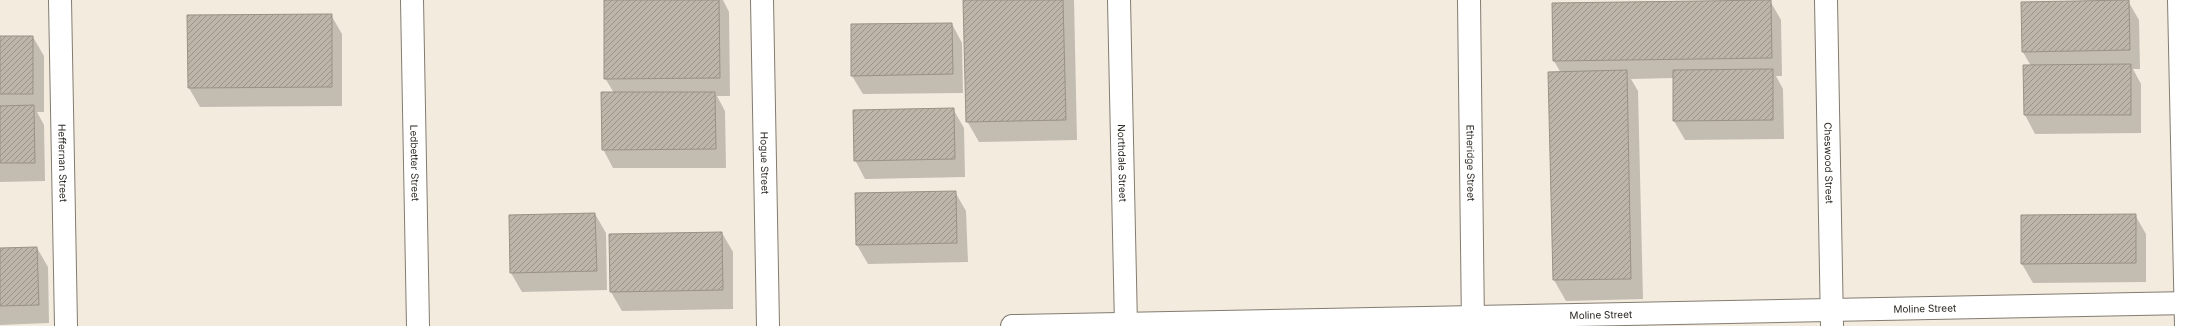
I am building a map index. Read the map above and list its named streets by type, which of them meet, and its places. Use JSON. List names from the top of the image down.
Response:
{
  "streets": {
    "street": [
      "Heffernan Street",
      "Ledbetter Street",
      "Hogue Street",
      "Northdale Street",
      "Etheridge Street",
      "Cheswood Street",
      "Moline Street"
    ]
  },
  "crossings": [
    ["Northdale Street", "Moline Street"],
    ["Etheridge Street", "Moline Street"],
    ["Cheswood Street", "Moline Street"]
  ]
}
